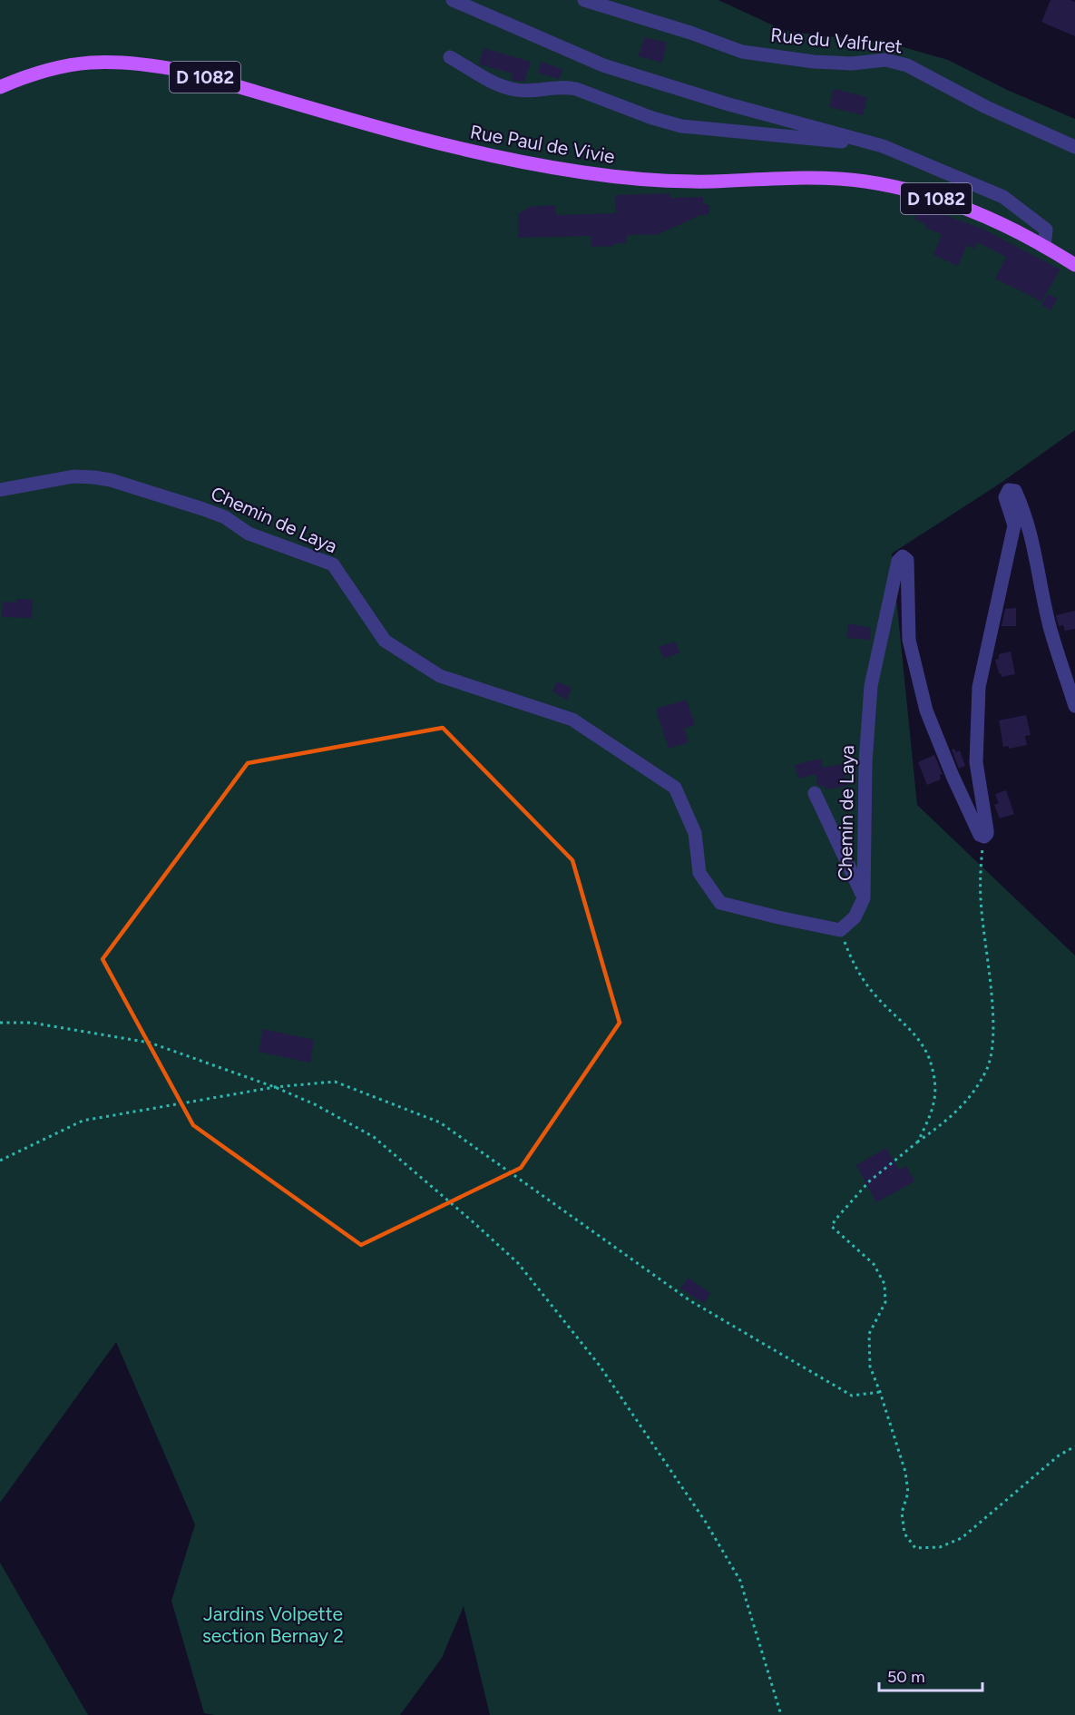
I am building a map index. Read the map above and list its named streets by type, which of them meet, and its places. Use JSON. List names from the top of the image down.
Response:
{
  "streets": {
    "main road": ["D 1082", "Rue Paul de Vivie"],
    "street": ["Rue du Valfuret", "Chemin de Laya"]
  },
  "parks": ["Jardins Volpette section Bernay 2"],
  "scale_bar": "50 m"
}
